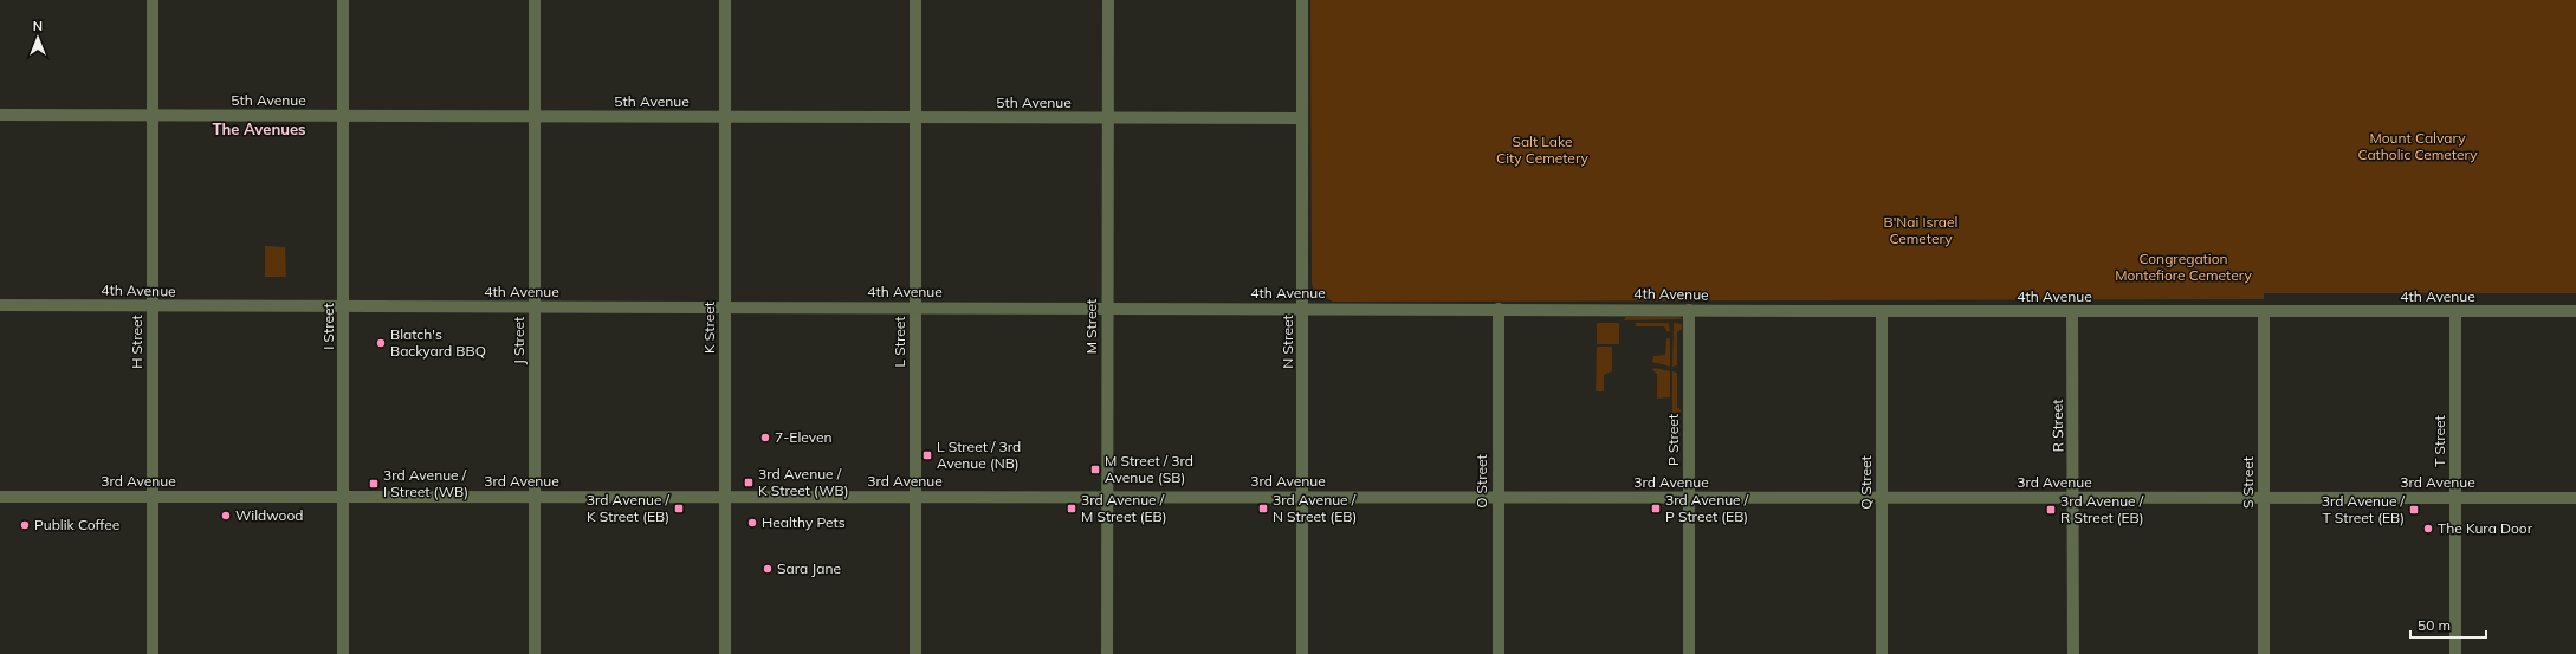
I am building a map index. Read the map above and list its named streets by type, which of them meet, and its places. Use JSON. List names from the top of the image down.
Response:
{
  "streets": {
    "street": [
      "5th Avenue",
      "4th Avenue",
      "I Street",
      "M Street",
      "K Street",
      "J Street",
      "H Street",
      "L Street",
      "N Street",
      "R Street",
      "P Street",
      "T Street",
      "3rd Avenue",
      "O Street",
      "Q Street",
      "S Street"
    ]
  },
  "crossings": [
    ["5th Avenue", "I Street"],
    ["5th Avenue", "M Street"],
    ["5th Avenue", "K Street"],
    ["5th Avenue", "J Street"],
    ["5th Avenue", "H Street"],
    ["5th Avenue", "L Street"],
    ["5th Avenue", "N Street"],
    ["4th Avenue", "I Street"],
    ["4th Avenue", "M Street"],
    ["4th Avenue", "K Street"],
    ["4th Avenue", "J Street"],
    ["4th Avenue", "H Street"],
    ["4th Avenue", "L Street"],
    ["4th Avenue", "N Street"],
    ["4th Avenue", "R Street"],
    ["4th Avenue", "P Street"],
    ["4th Avenue", "T Street"],
    ["4th Avenue", "O Street"],
    ["4th Avenue", "Q Street"],
    ["4th Avenue", "S Street"],
    ["I Street", "3rd Avenue"],
    ["M Street", "3rd Avenue"],
    ["K Street", "3rd Avenue"],
    ["J Street", "3rd Avenue"],
    ["H Street", "3rd Avenue"],
    ["L Street", "3rd Avenue"],
    ["N Street", "3rd Avenue"],
    ["R Street", "3rd Avenue"],
    ["P Street", "3rd Avenue"],
    ["T Street", "3rd Avenue"],
    ["3rd Avenue", "O Street"],
    ["3rd Avenue", "Q Street"],
    ["3rd Avenue", "S Street"]
  ],
  "districts": ["The Avenues"],
  "parks": [
    "Mount Calvary Catholic Cemetery",
    "Salt Lake City Cemetery",
    "B'Nai Israel Cemetery",
    "Congregation Montefiore Cemetery"
  ],
  "places": {
    "other": [
      "Blatch's Backyard BBQ",
      "7-Eleven",
      "Wildwood",
      "Healthy Pets",
      "Publik Coffee",
      "The Kura Door",
      "Sara Jane"
    ],
    "transit": [
      "L Street / 3rd Avenue (NB)",
      "M Street / 3rd Avenue (SB)",
      "3rd Avenue / K Street (WB)",
      "3rd Avenue / I Street (WB)",
      "3rd Avenue / K Street (EB)",
      "3rd Avenue / M Street (EB)",
      "3rd Avenue / N Street (EB)",
      "3rd Avenue / P Street (EB)",
      "3rd Avenue / R Street (EB)",
      "3rd Avenue / T Street (EB)"
    ]
  },
  "scale_bar": "50 m",
  "north": "top"
}
